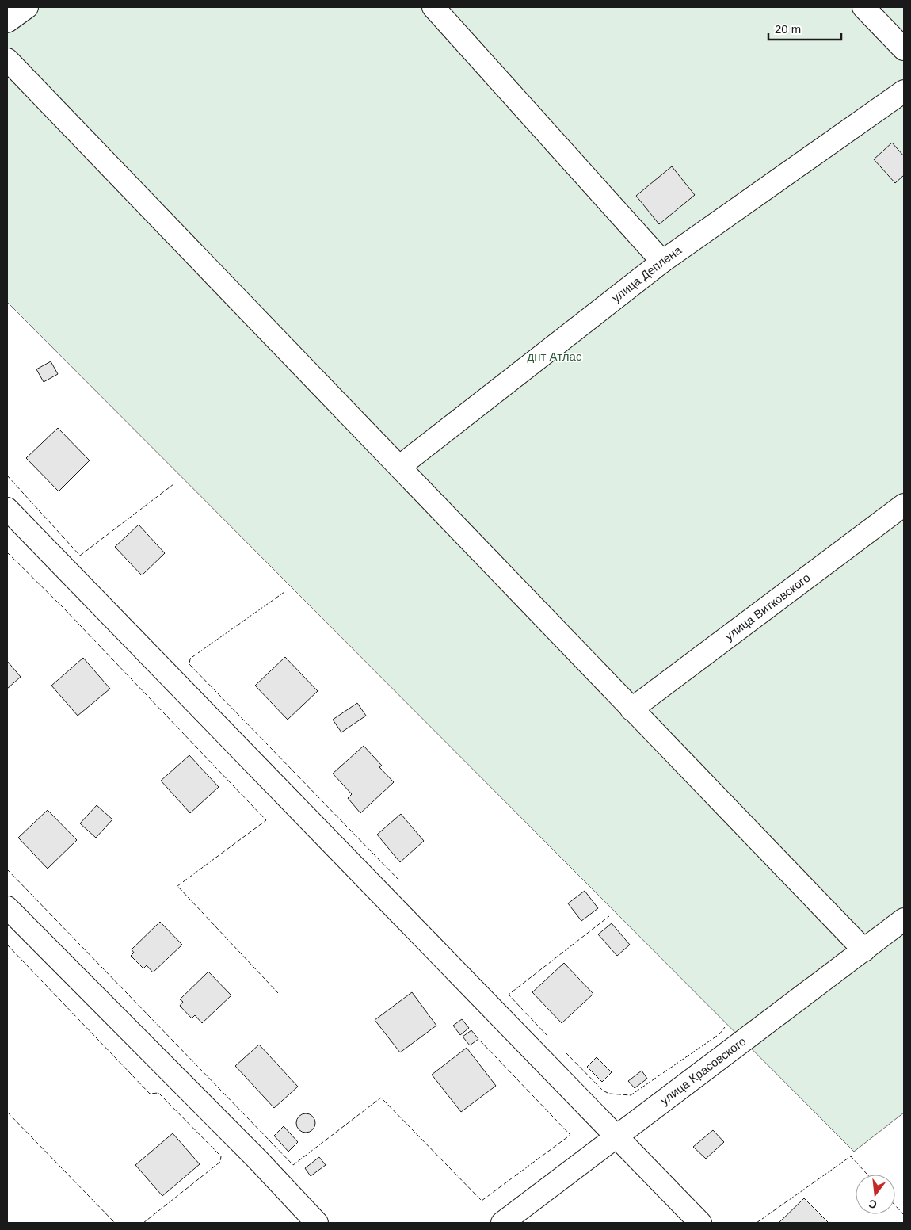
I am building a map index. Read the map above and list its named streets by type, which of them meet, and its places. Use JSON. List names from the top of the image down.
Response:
{
  "streets": {
    "street": ["улица Деплена", "улица Витковского", "улица Красовского"]
  },
  "parks": ["днт Атлас"],
  "scale_bar": "20 m",
  "north": "bottom"
}
